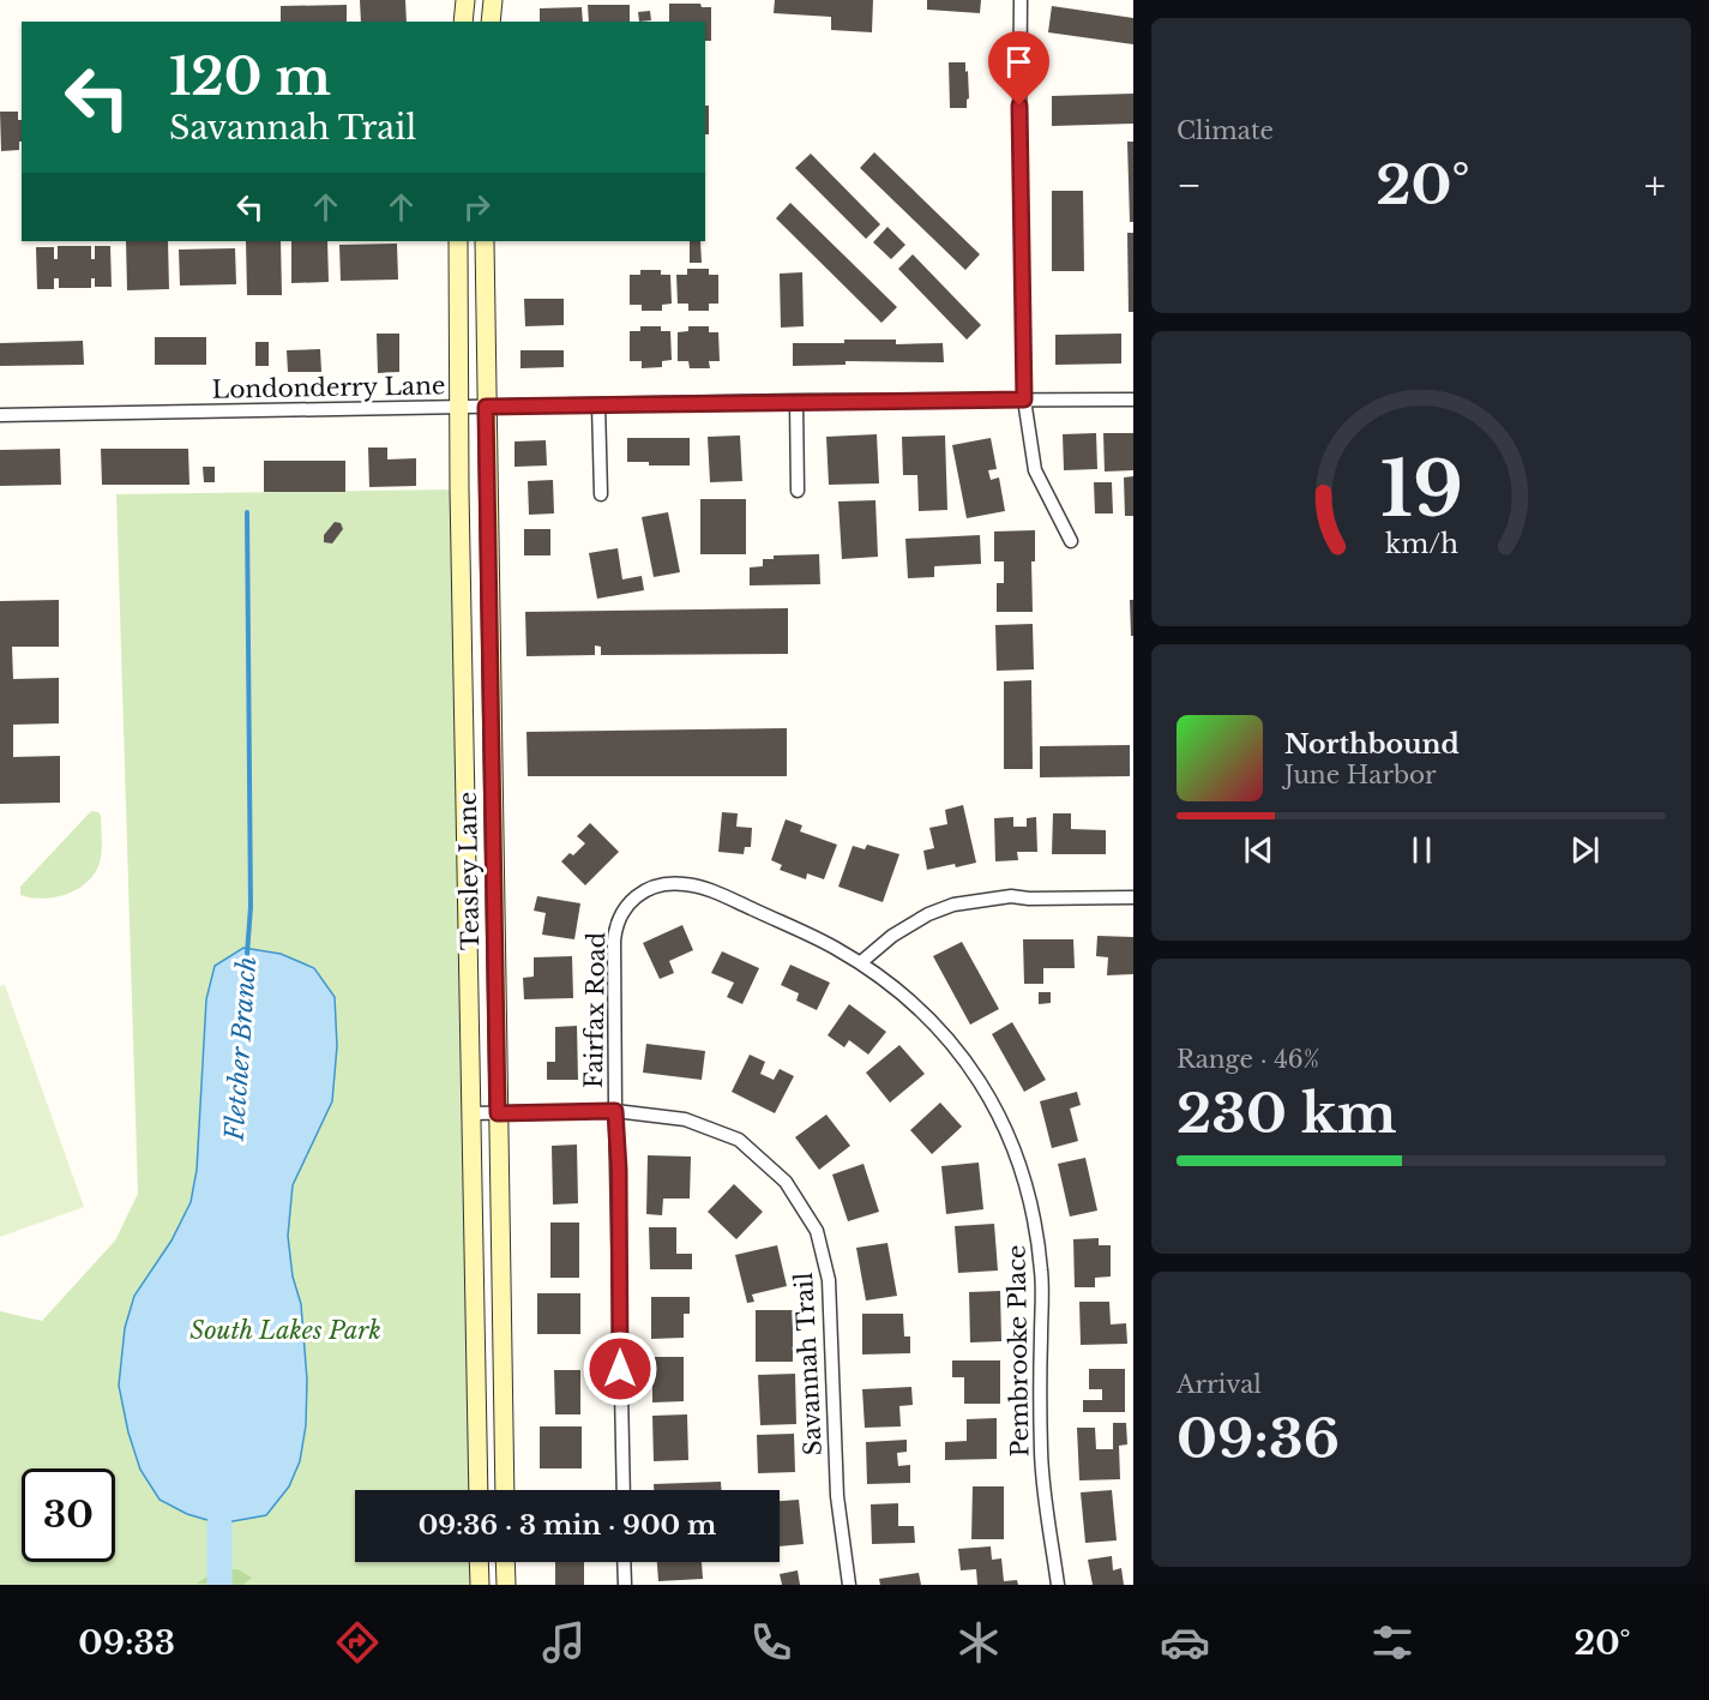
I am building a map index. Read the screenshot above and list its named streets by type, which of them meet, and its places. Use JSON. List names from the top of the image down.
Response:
{
  "streets": {
    "main road": ["Teasley Lane"],
    "street": [
      "Londonderry Lane",
      "Fairfax Road",
      "Pembrooke Place",
      "Savannah Trail"
    ]
  },
  "crossings": [
    ["Londonderry Lane", "Teasley Lane"],
    ["Teasley Lane", "Savannah Trail"],
    ["Fairfax Road", "Pembrooke Place"],
    ["Fairfax Road", "Savannah Trail"]
  ],
  "water": ["Fletcher Branch"],
  "parks": ["South Lakes Park"],
  "page": {
    "tile": [
      "Climate",
      ["Range · 46%", "230 km"],
      ["Arrival", "09:36"]
    ],
    "turn": ["120 m", "Savannah Trail"],
    "heat": ["−", "20°", "+"],
    "song": ["Northbound", "June Harbor"],
    "limit": "30",
    "trip": "09:36 · 3 min · 900 m",
    "tabs": ["09:33", "20°"],
    "gauge": ["19", "km/h"]
  }
}
